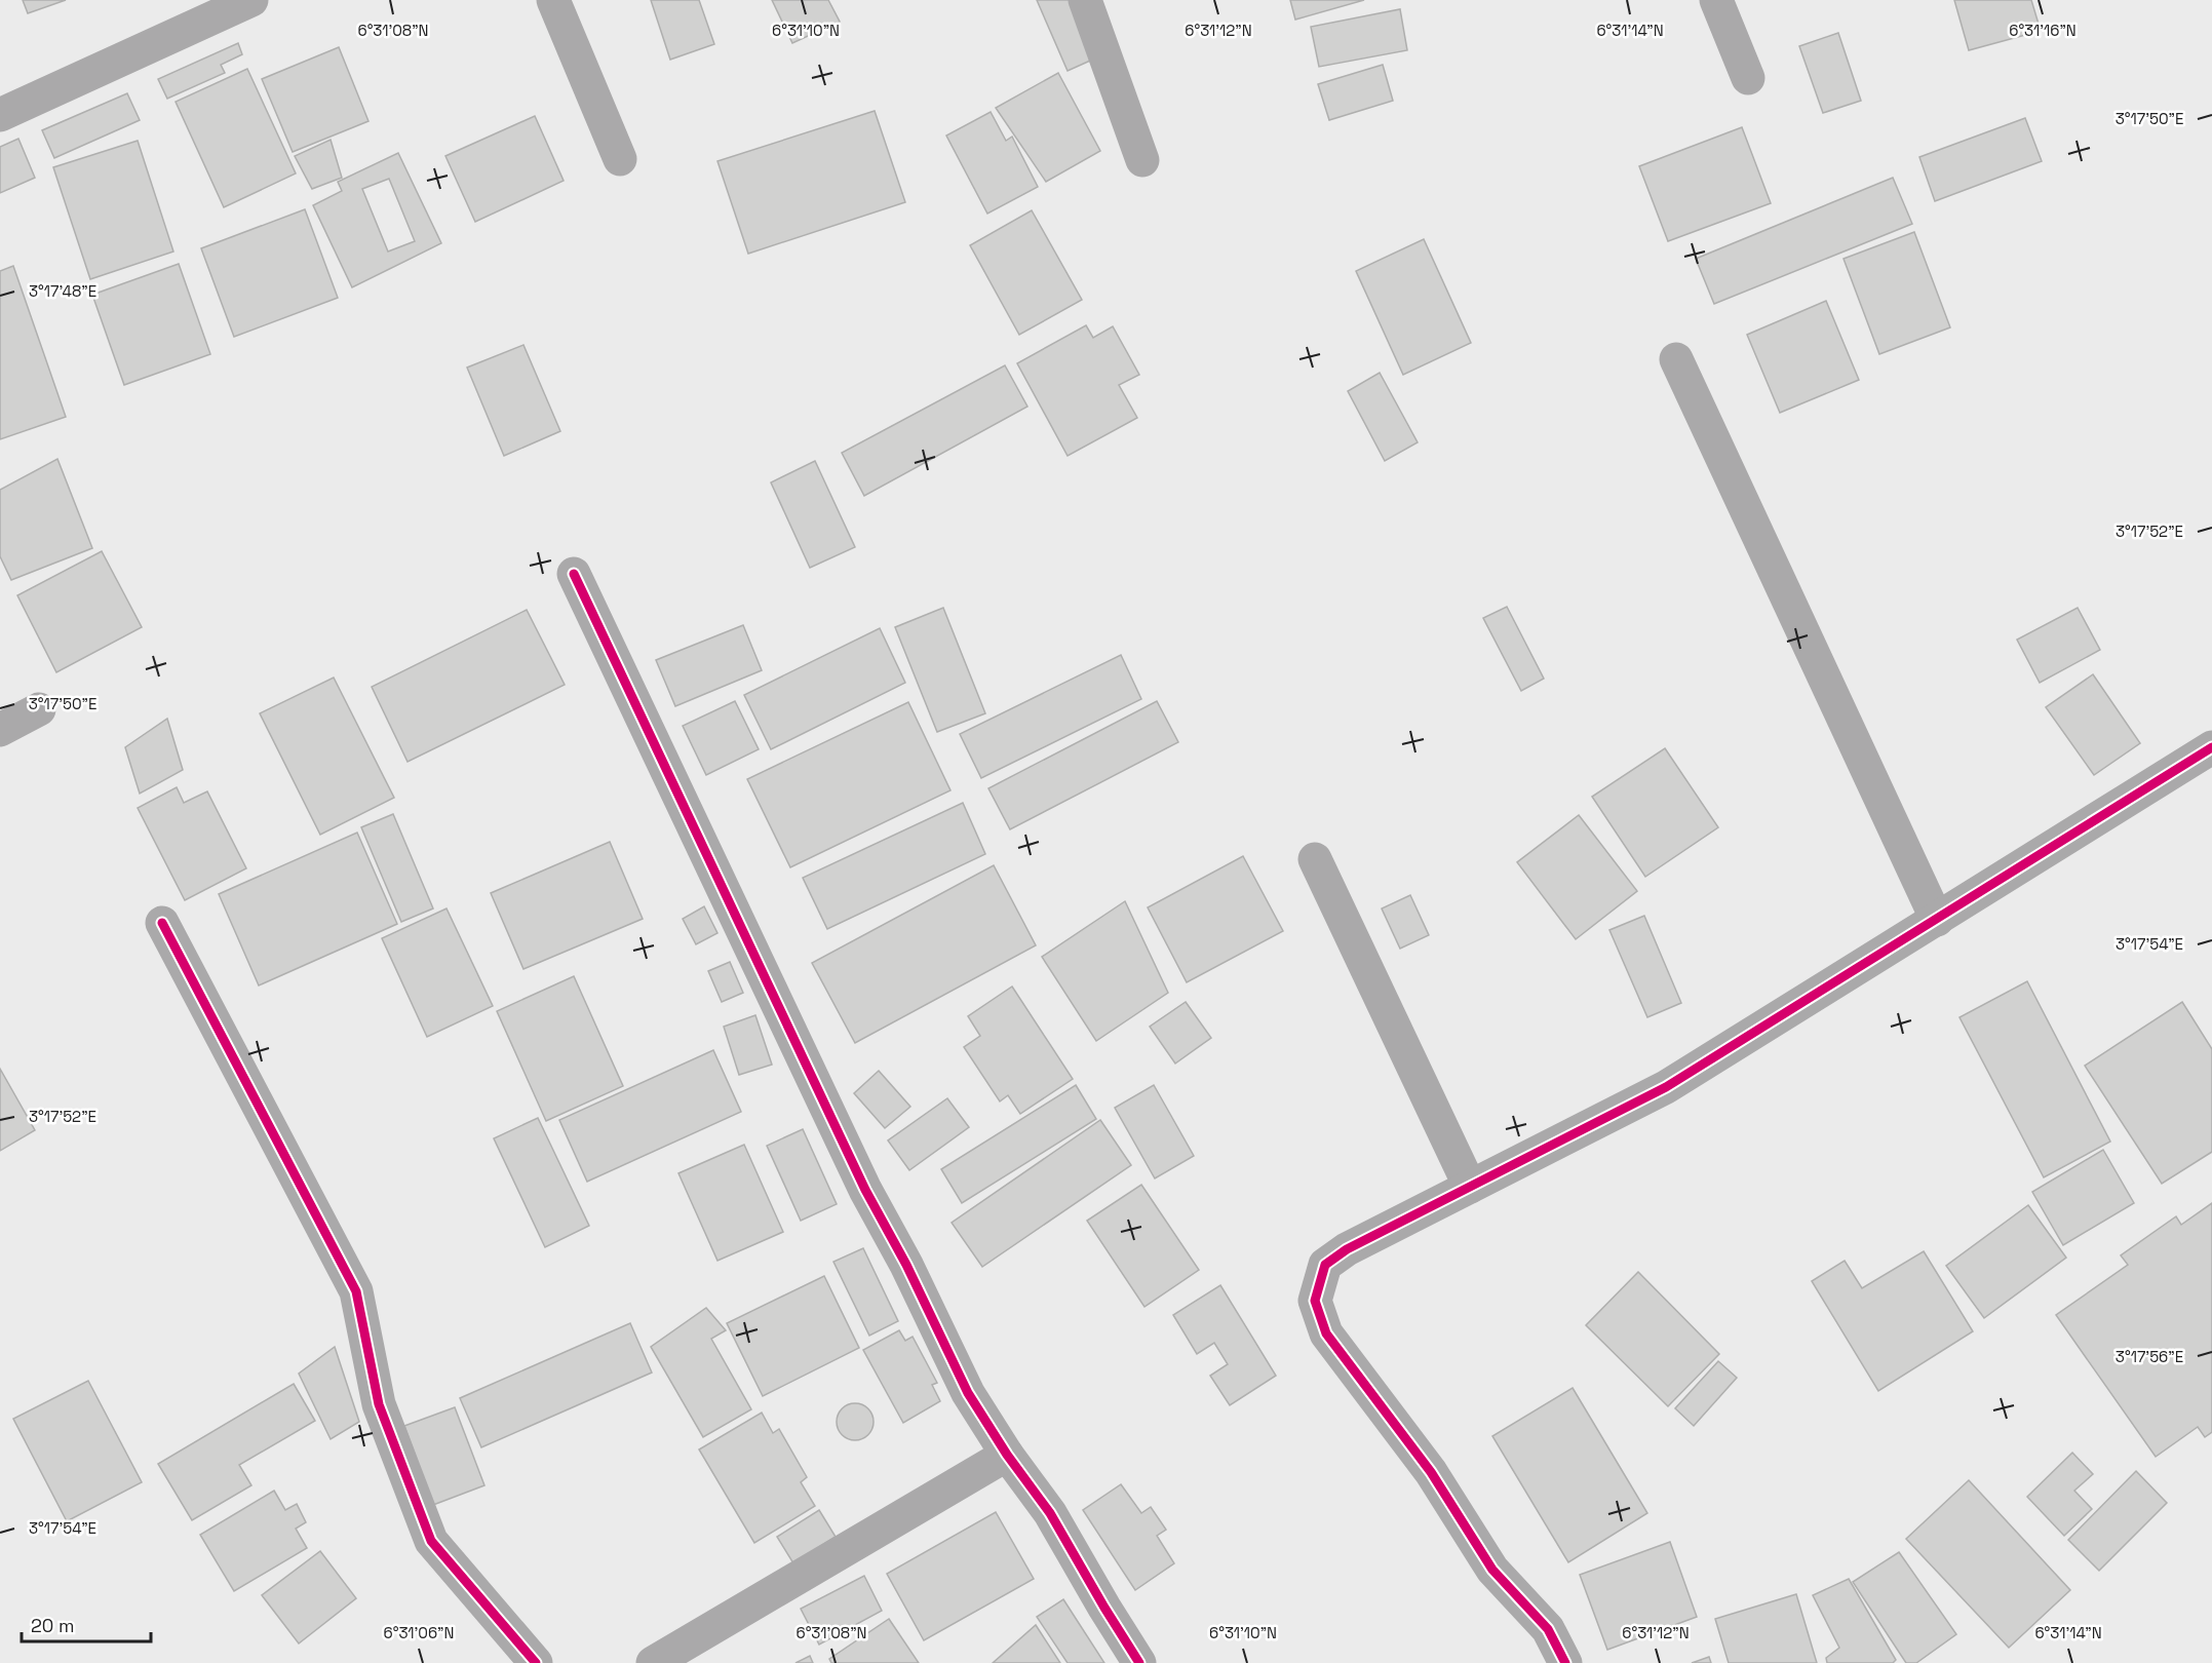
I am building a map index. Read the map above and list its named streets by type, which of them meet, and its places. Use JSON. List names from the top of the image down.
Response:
{
  "scale_bar": "20 m",
  "coordinates": [
    "6°31'08\"N",
    "6°31'10\"N",
    "6°31'12\"N",
    "6°31'14\"N",
    "6°31'16\"N",
    "3°17'50\"E",
    "3°17'48\"E",
    "3°17'52\"E",
    "3°17'54\"E",
    "3°17'56\"E",
    "6°31'06\"N"
  ]
}
